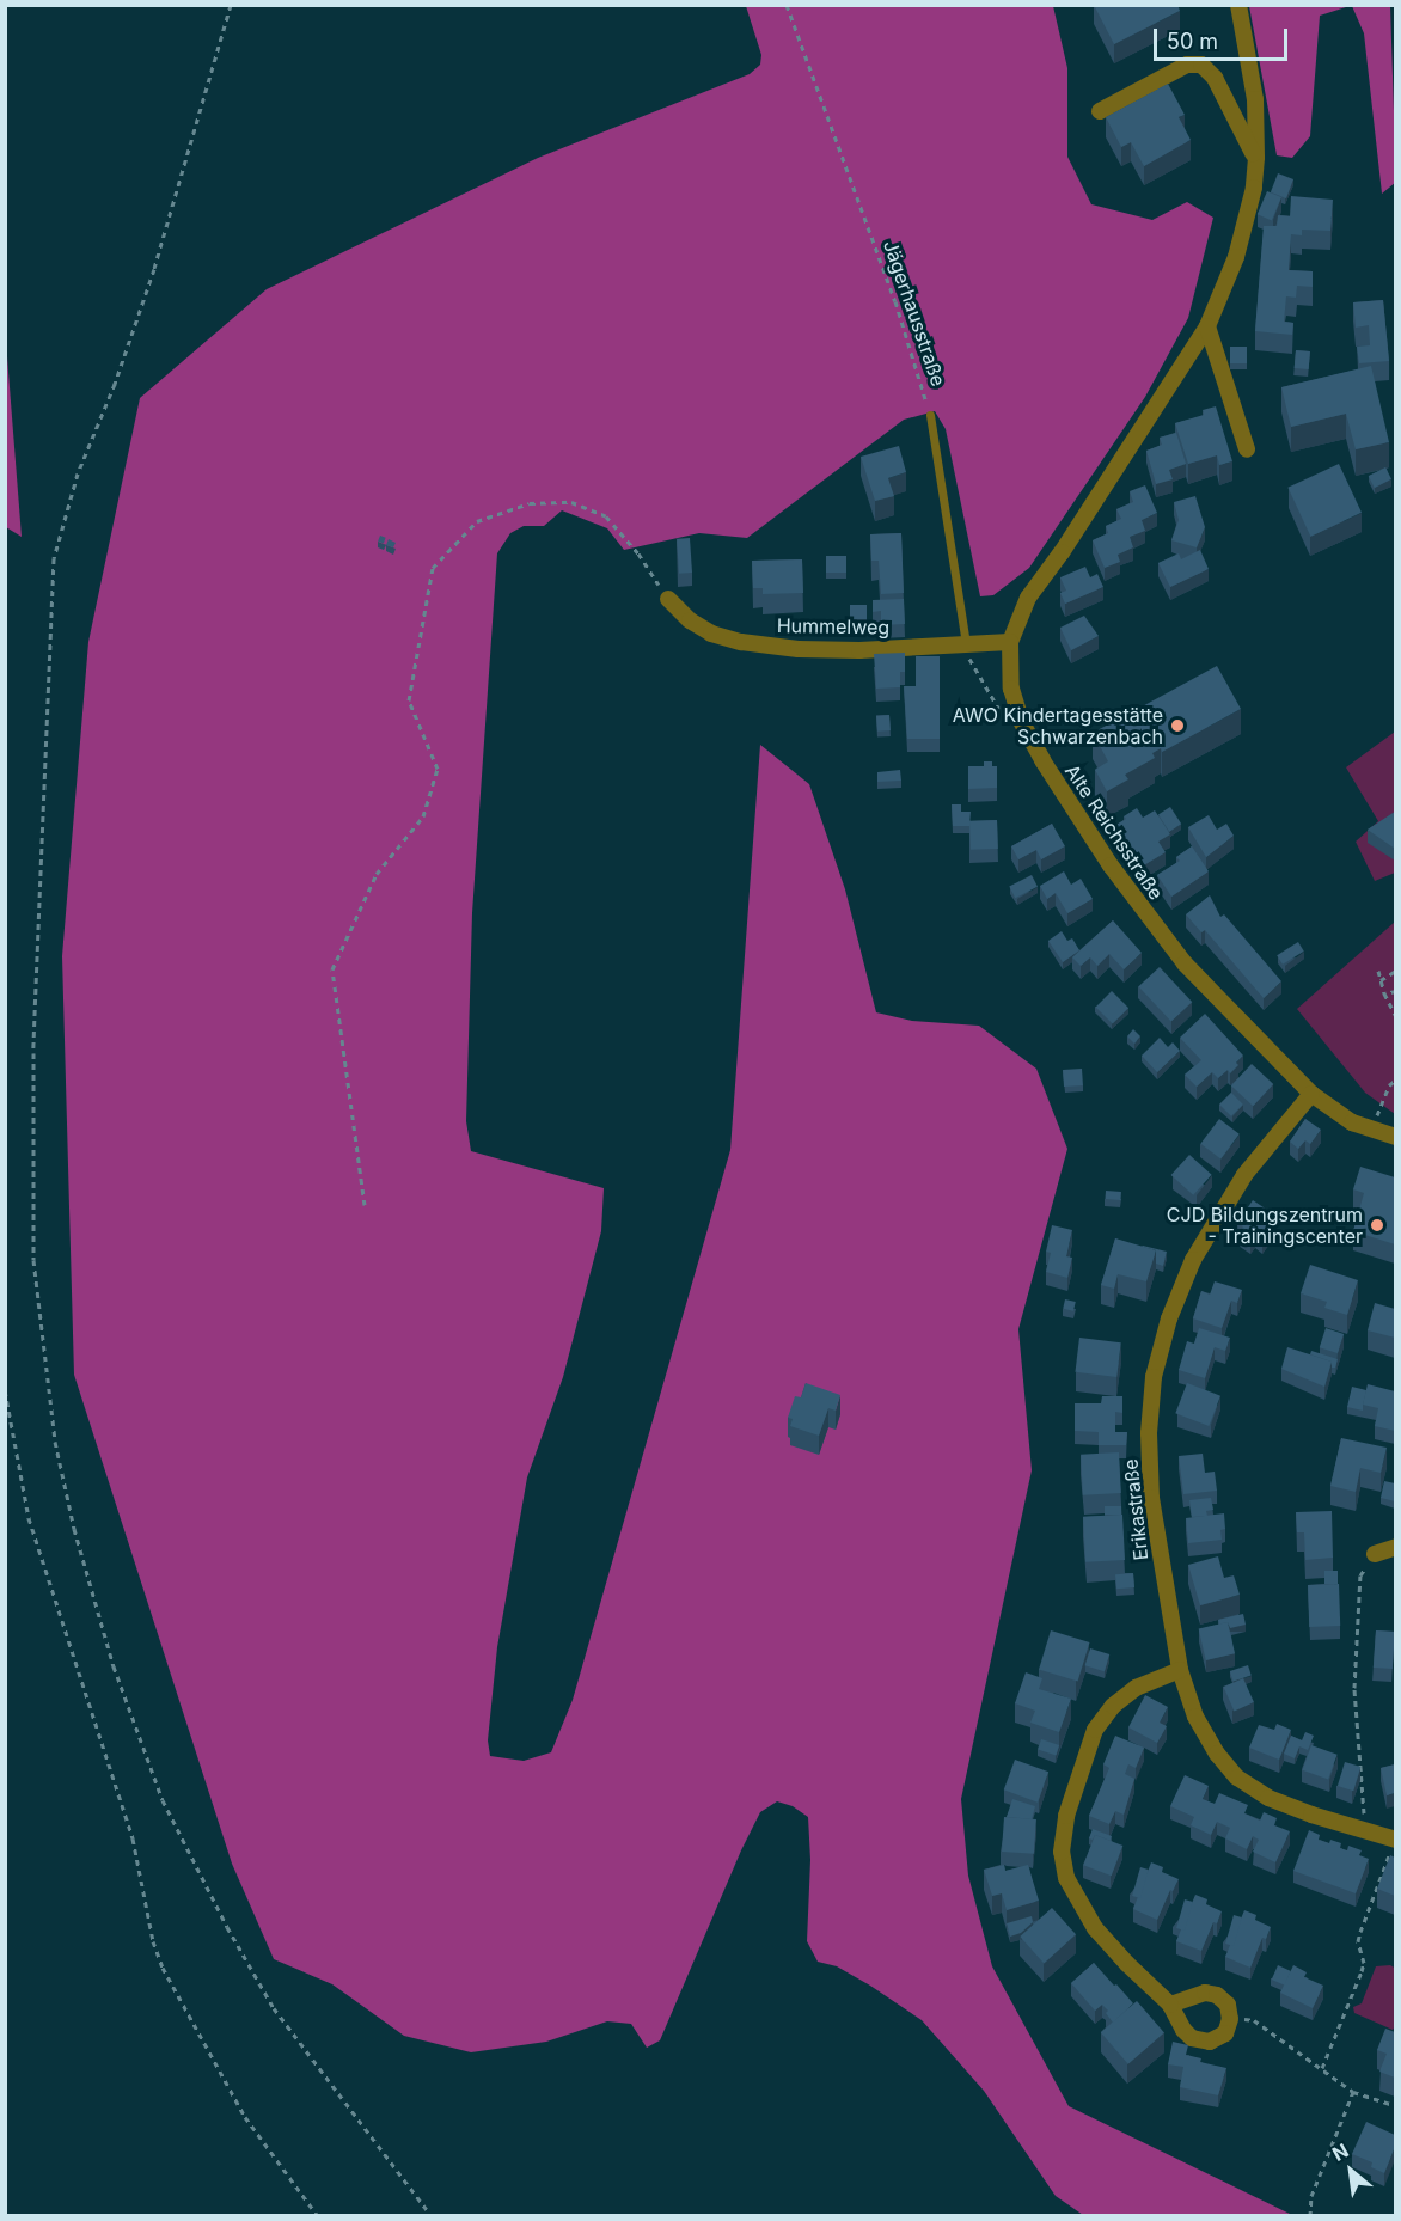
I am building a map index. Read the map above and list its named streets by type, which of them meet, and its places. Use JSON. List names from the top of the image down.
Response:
{
  "streets": {
    "street": ["Hummelweg", "Alte Reichsstraße", "Erikastraße"],
    "lane": ["Jägerhausstraße"]
  },
  "crossings": [
    ["Jägerhausstraße", "Hummelweg"],
    ["Hummelweg", "Alte Reichsstraße"],
    ["Alte Reichsstraße", "Erikastraße"]
  ],
  "places": ["AWO Kindertagesstätte Schwarzenbach", "CJD Bildungszentrum - Trainingscenter"],
  "scale_bar": "50 m",
  "north": "top left"
}
